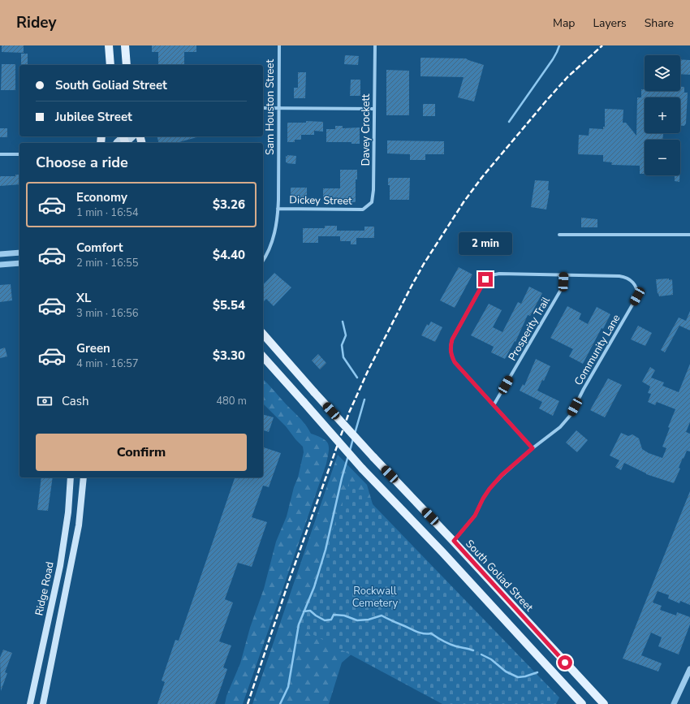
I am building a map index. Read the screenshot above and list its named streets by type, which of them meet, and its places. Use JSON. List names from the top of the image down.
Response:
{
  "streets": {
    "main road": ["South Goliad Street", "Ridge Road"],
    "street": [
      "Sam Houston Street",
      "Davey Crockett",
      "Dickey Street",
      "Prosperity Trail",
      "Community Lane"
    ]
  },
  "crossings": [
    ["Sam Houston Street", "Dickey Street"],
    ["Davey Crockett", "Dickey Street"],
    ["Prosperity Trail", "Community Lane"],
    ["Community Lane", "South Goliad Street"]
  ],
  "parks": ["Rockwall Cemetery"],
  "page": {
    "header": "Ridey",
    "nav": ["Map", "Layers", "Share"],
    "map_buttons": ["+", "−"],
    "banner": ["South Goliad Street", "Jubilee Street"],
    "heading": "Choose a ride",
    "list": [
      {
        "name": "Economy",
        "note": "1 min · 16:54",
        "value": "$3.26"
      },
      {
        "name": "Comfort",
        "note": "2 min · 16:55",
        "value": "$4.40"
      },
      {
        "name": "XL",
        "note": "3 min · 16:56",
        "value": "$5.54"
      },
      {
        "name": "Green",
        "note": "4 min · 16:57",
        "value": "$3.30"
      }
    ],
    "bubble": "2 min",
    "pay": ["Cash", "480 m"],
    "buttons": "Confirm"
  }
}
